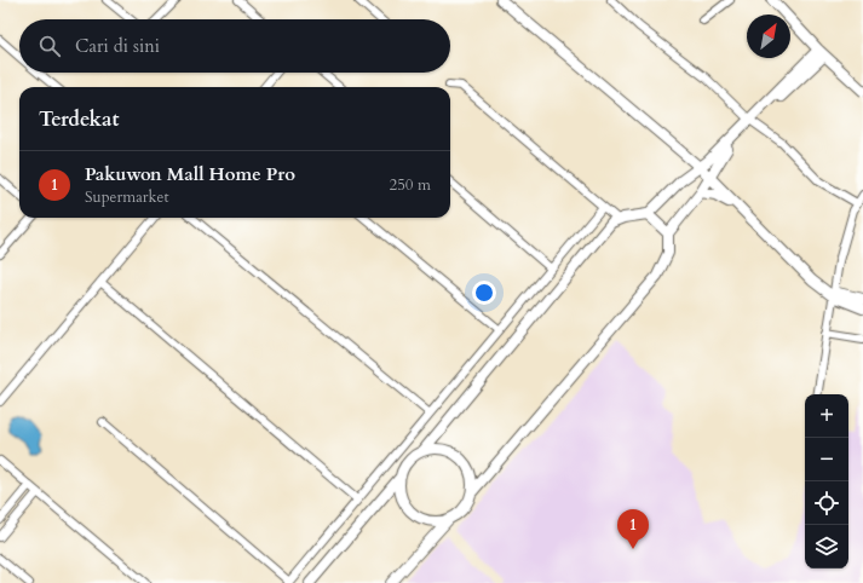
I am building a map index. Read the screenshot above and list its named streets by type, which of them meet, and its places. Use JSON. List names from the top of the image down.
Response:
{
  "north": "top right",
  "page": {
    "search": "Cari di sini",
    "heading": "Terdekat",
    "list": [
      {
        "mark": "1",
        "name": "Pakuwon Mall Home Pro",
        "note": "Supermarket",
        "value": "250 m"
      }
    ],
    "map_buttons": ["+", "−"],
    "pins": "1"
  }
}
